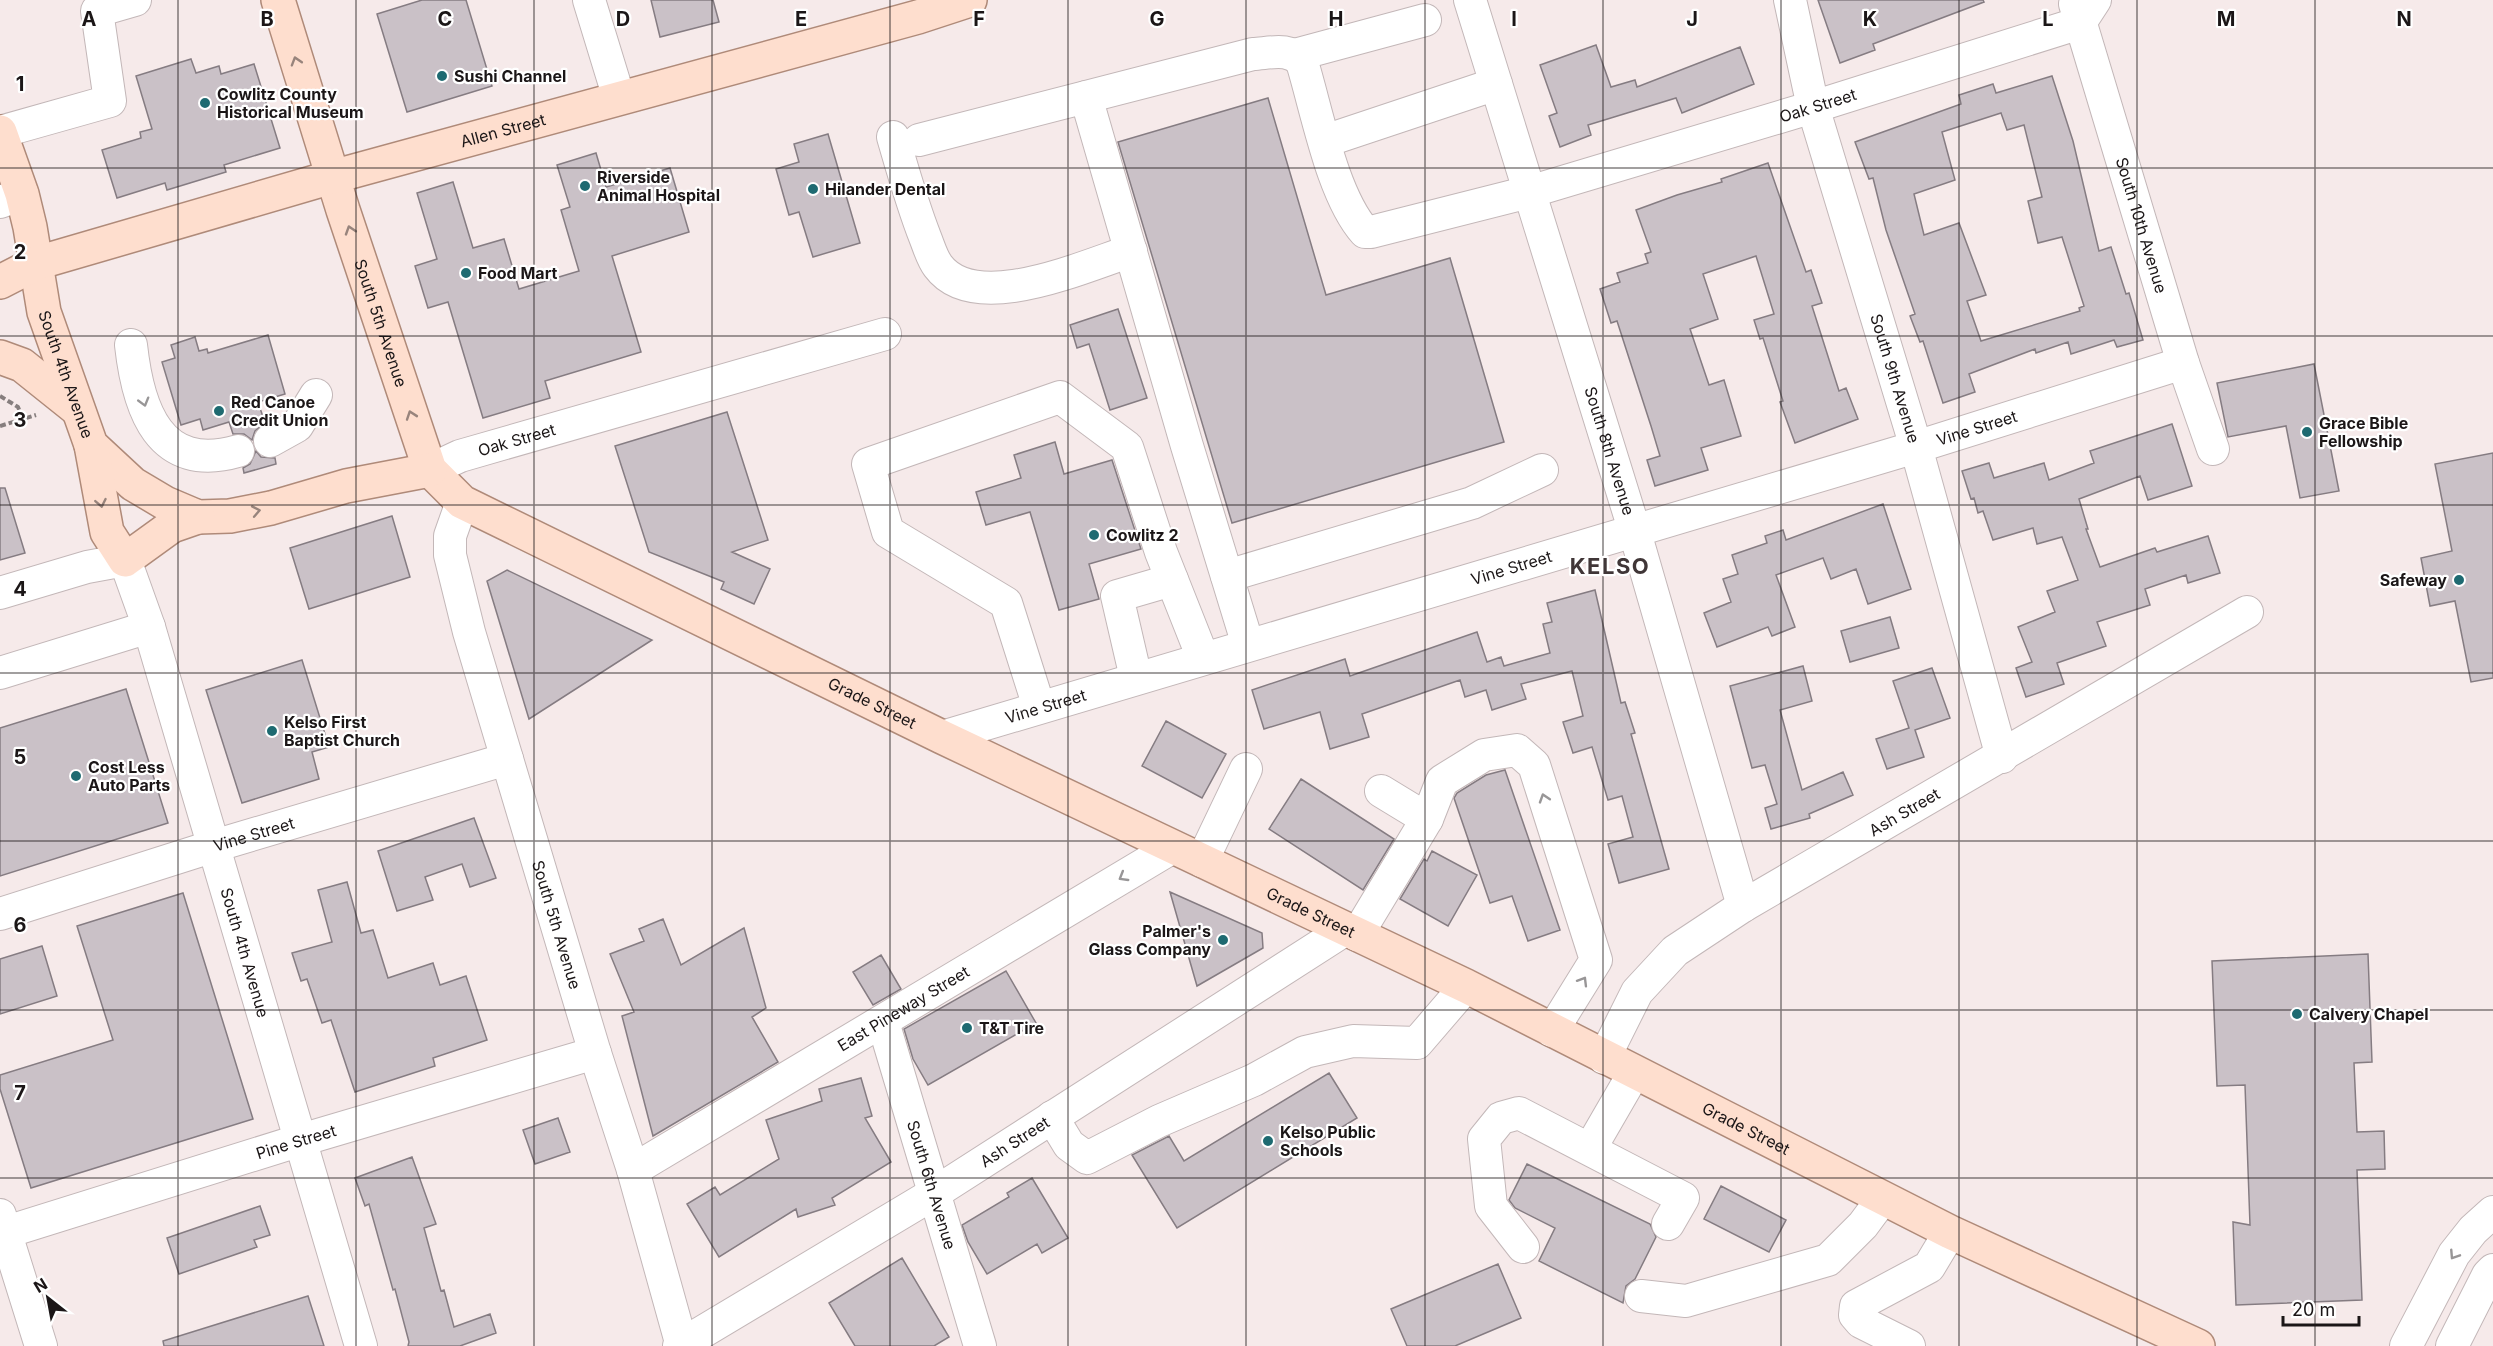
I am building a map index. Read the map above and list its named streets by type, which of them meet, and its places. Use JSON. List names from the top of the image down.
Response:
{
  "streets": {
    "main road": [
      "Oak Street",
      "Allen Street",
      "South 5th Avenue",
      "South 4th Avenue",
      "Grade Street"
    ],
    "street": [
      "South 10th Avenue",
      "South 9th Avenue",
      "Vine Street",
      "South 8th Avenue",
      "Ash Street",
      "East Pineway Street",
      "Pine Street",
      "South 6th Avenue"
    ]
  },
  "crossings": [
    ["Oak Street", "South 10th Avenue"],
    ["Oak Street", "South 5th Avenue"],
    ["Oak Street", "South 4th Avenue"],
    ["Oak Street", "South 9th Avenue"],
    ["Oak Street", "South 8th Avenue"],
    ["Oak Street", "Grade Street"],
    ["Allen Street", "South 5th Avenue"],
    ["Allen Street", "South 4th Avenue"],
    ["South 10th Avenue", "Vine Street"],
    ["South 5th Avenue", "Vine Street"],
    ["South 5th Avenue", "Grade Street"],
    ["South 5th Avenue", "Ash Street"],
    ["South 5th Avenue", "East Pineway Street"],
    ["South 5th Avenue", "Pine Street"],
    ["South 4th Avenue", "Vine Street"],
    ["South 4th Avenue", "Pine Street"],
    ["South 9th Avenue", "Vine Street"],
    ["South 9th Avenue", "Ash Street"],
    ["Vine Street", "South 8th Avenue"],
    ["Vine Street", "Grade Street"],
    ["South 8th Avenue", "Ash Street"],
    ["Grade Street", "Ash Street"],
    ["Grade Street", "East Pineway Street"],
    ["Ash Street", "South 6th Avenue"],
    ["East Pineway Street", "South 6th Avenue"]
  ],
  "one_way": ["South 5th Avenue", "East Pineway Street"],
  "districts": ["KELSO"],
  "places": [
    "Sushi Channel",
    "Cowlitz County Historical Museum",
    "Riverside Animal Hospital",
    "Hilander Dental",
    "Food Mart",
    "Red Canoe Credit Union",
    "Grace Bible Fellowship",
    "Cowlitz 2",
    "Safeway",
    "Kelso First Baptist Church",
    "Cost Less Auto Parts",
    "Palmer's Glass Company",
    "Calvery Chapel",
    "T&T Tire",
    "Kelso Public Schools"
  ],
  "scale_bar": "20 m",
  "north": "top left",
  "grid": {
    "columns": [
      "A",
      "B",
      "C",
      "D",
      "E",
      "F",
      "G",
      "H",
      "I",
      "J",
      "K",
      "L",
      "M",
      "N"
    ],
    "rows": [
      "1",
      "2",
      "3",
      "4",
      "5",
      "6",
      "7"
    ]
  }
}
